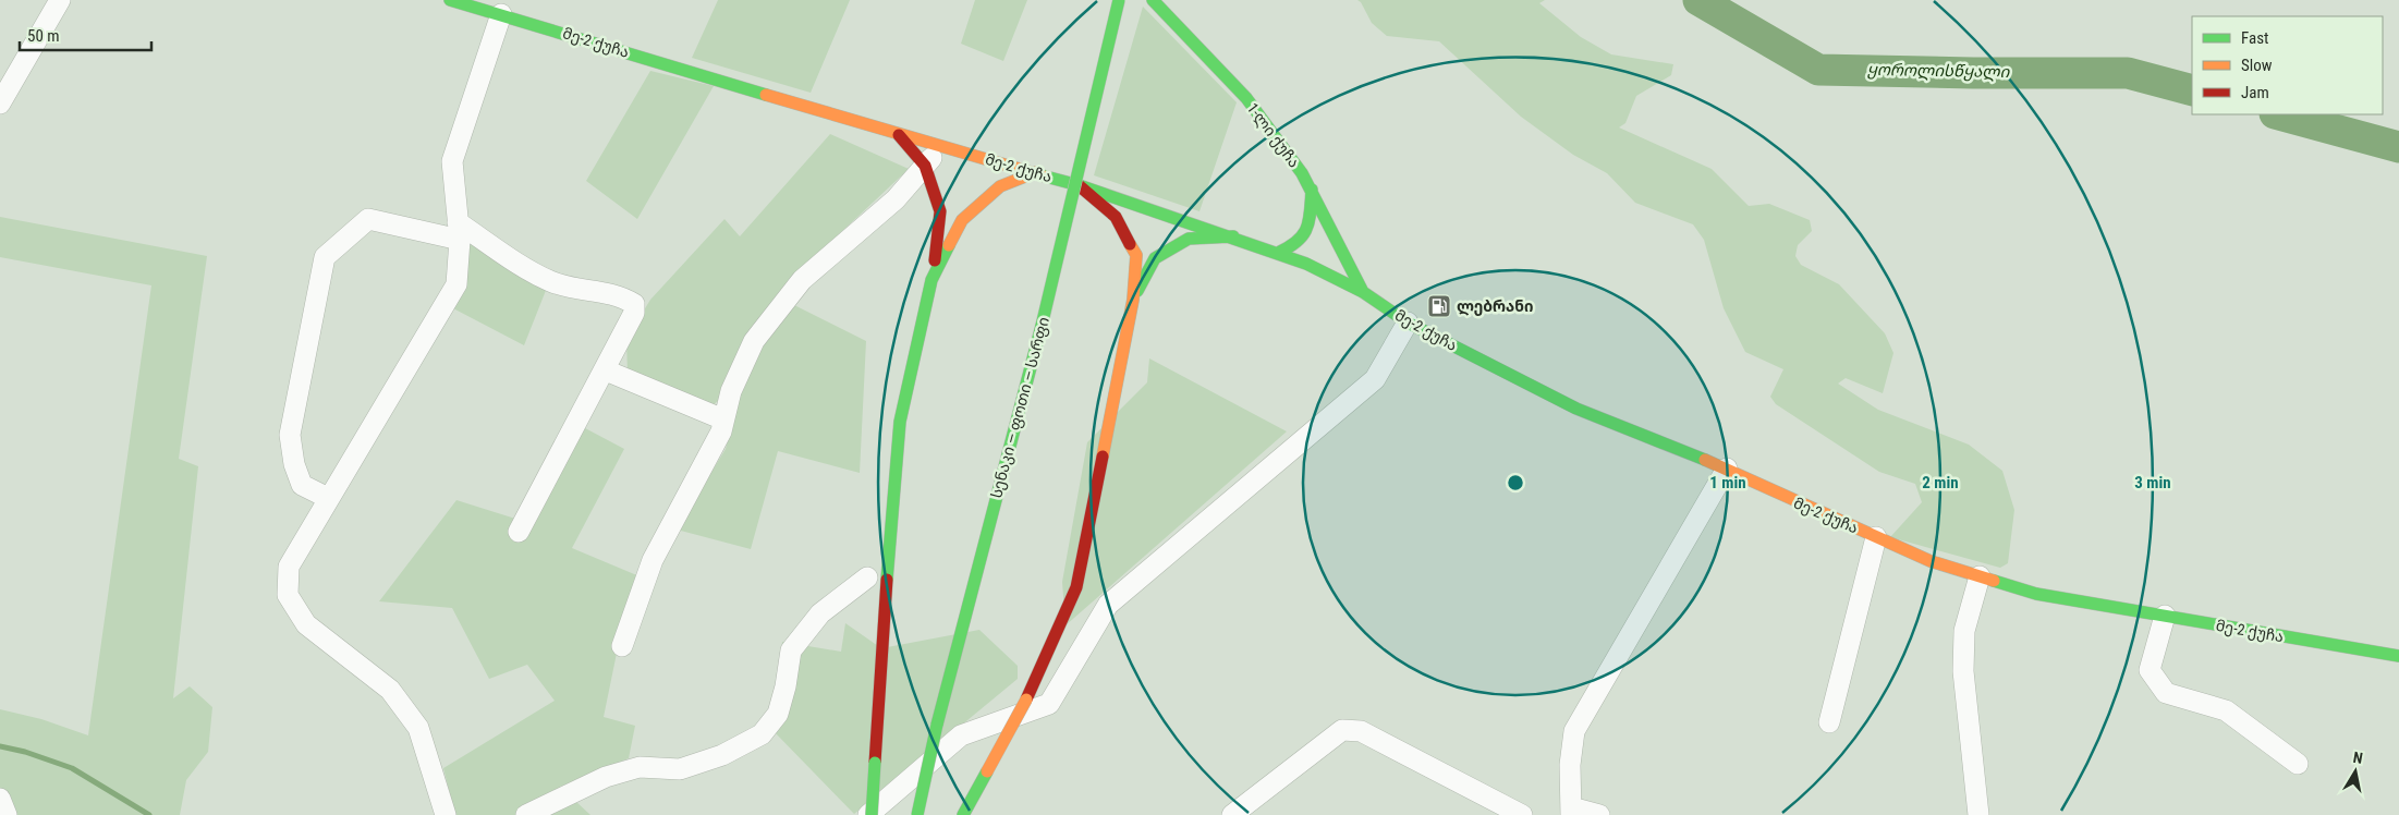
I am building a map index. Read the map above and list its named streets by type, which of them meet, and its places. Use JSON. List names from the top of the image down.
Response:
{
  "streets": {
    "main road": ["მე-2 ქუჩა", "1-ლი ქუჩა", "სენაკი — ფოთი — სარფი"]
  },
  "crossings": [
    ["მე-2 ქუჩა", "1-ლი ქუჩა"]
  ],
  "water": ["ყოროლისწყალი"],
  "places": {
    "fuel station": ["ლებრანი"]
  },
  "legend": ["Fast", "Slow", "Jam"],
  "scale_bar": "50 m",
  "north": "top",
  "rings": ["1 min", "2 min", "3 min"]
}
